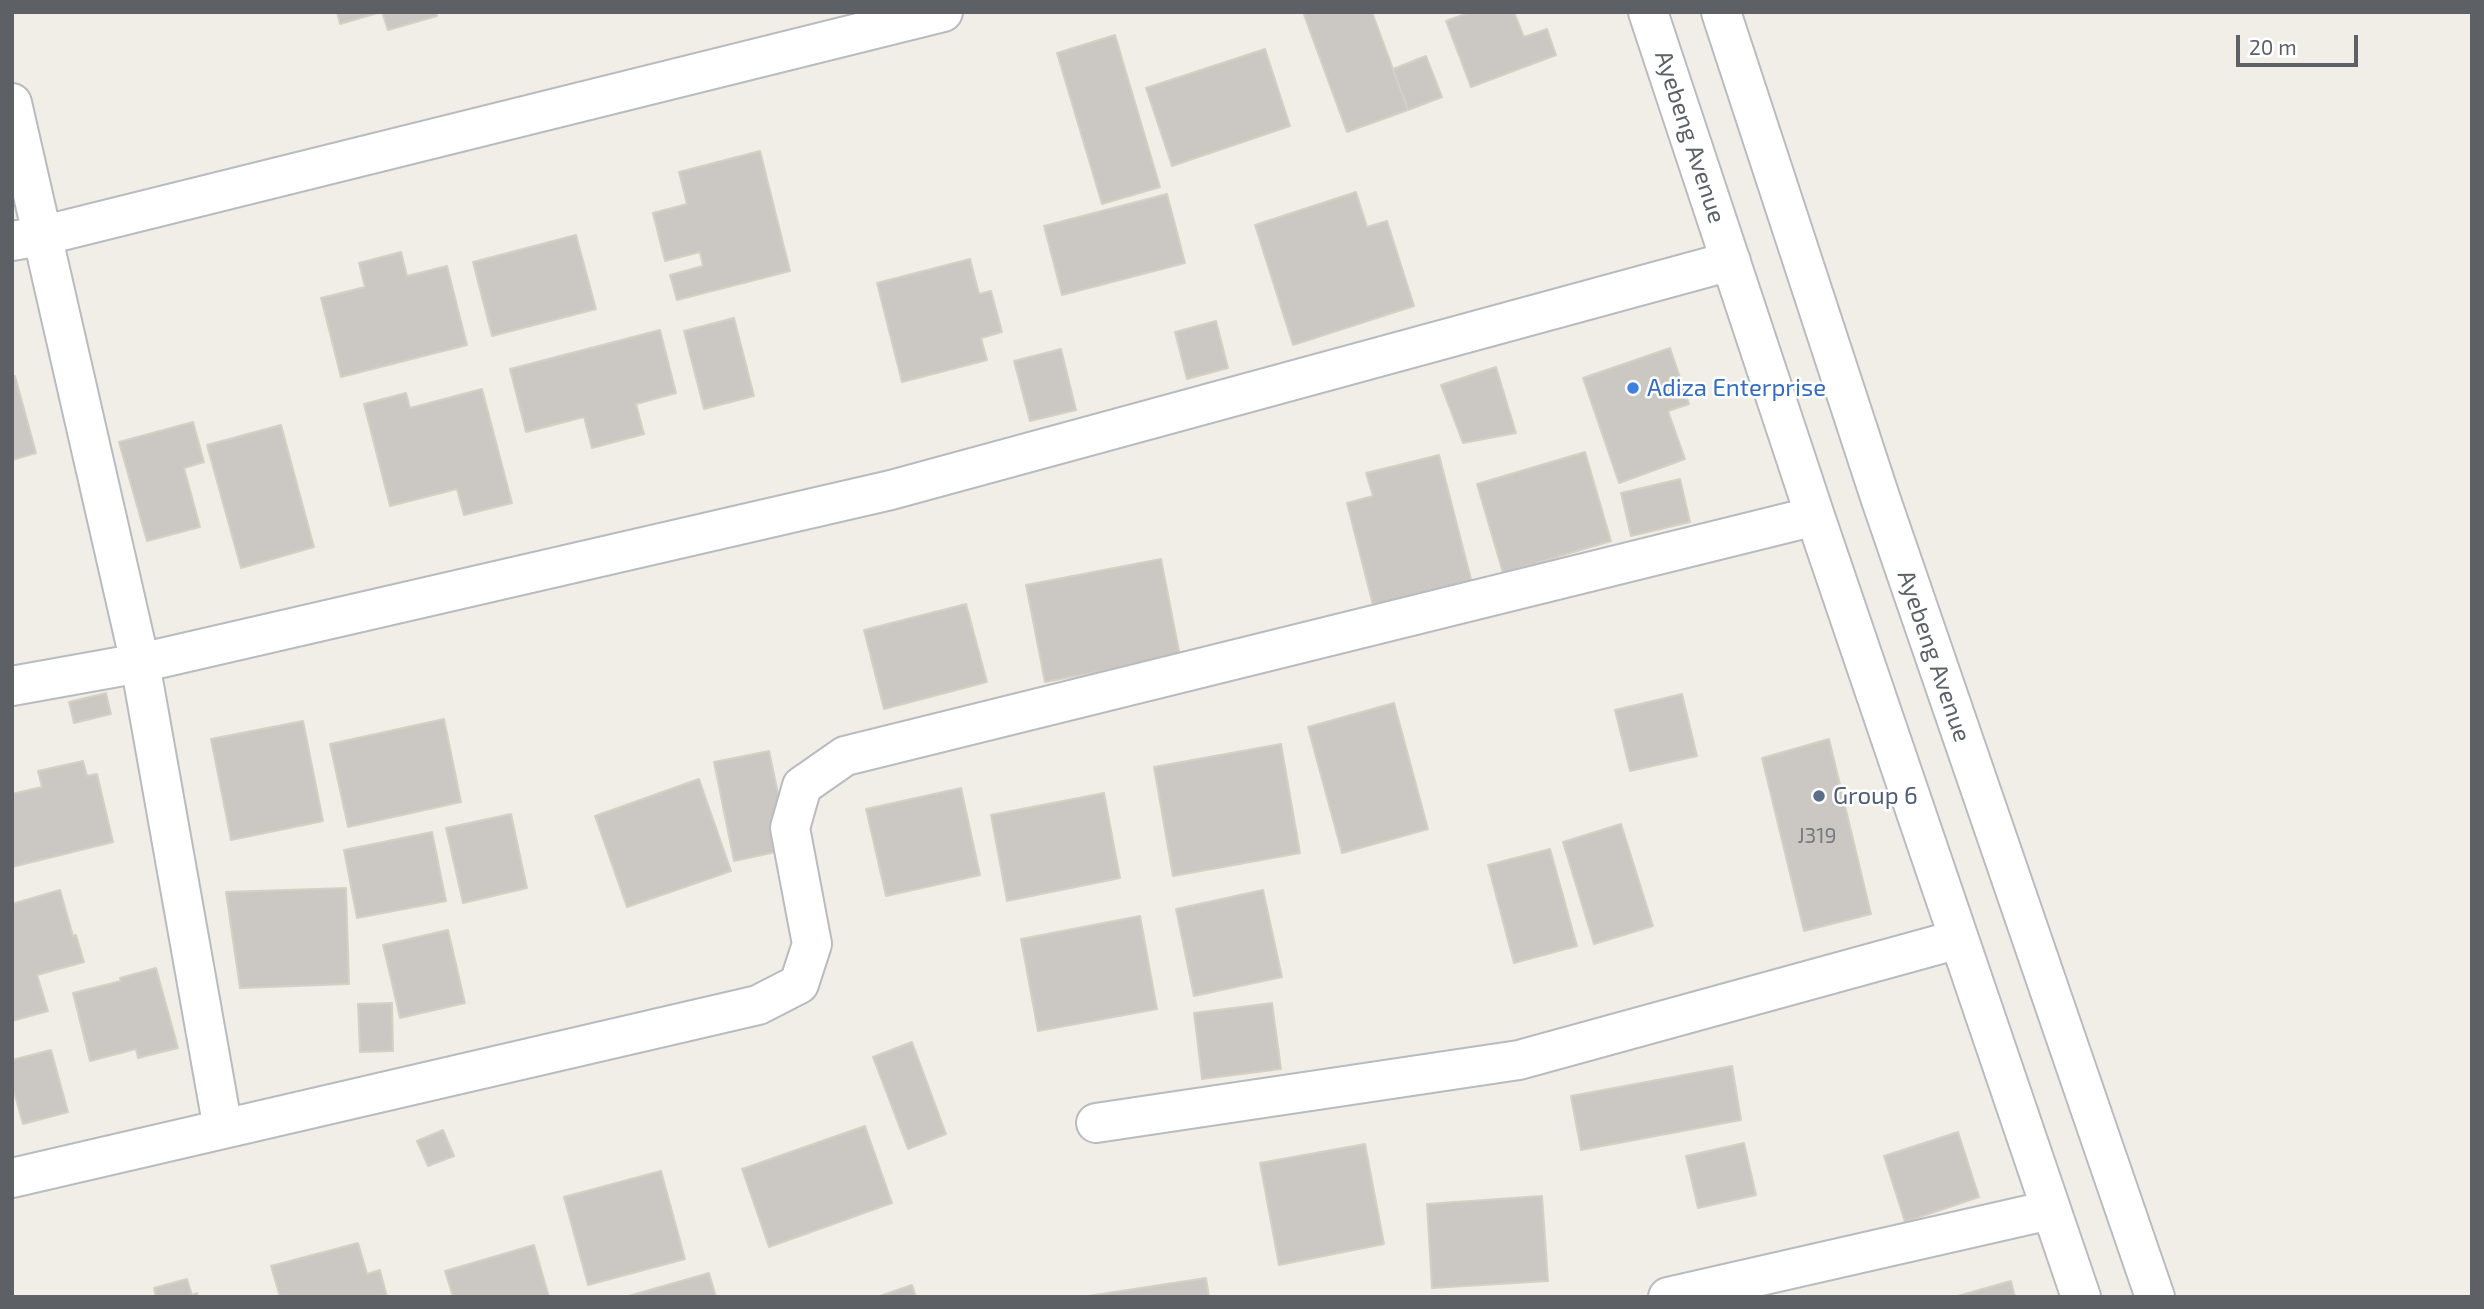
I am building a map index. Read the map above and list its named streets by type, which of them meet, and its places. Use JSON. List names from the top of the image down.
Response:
{
  "streets": {
    "street": ["Ayebeng Avenue"]
  },
  "places": ["Adiza Enterprise", "Group 6"],
  "house_numbers": ["J319"],
  "scale_bar": "20 m"
}
